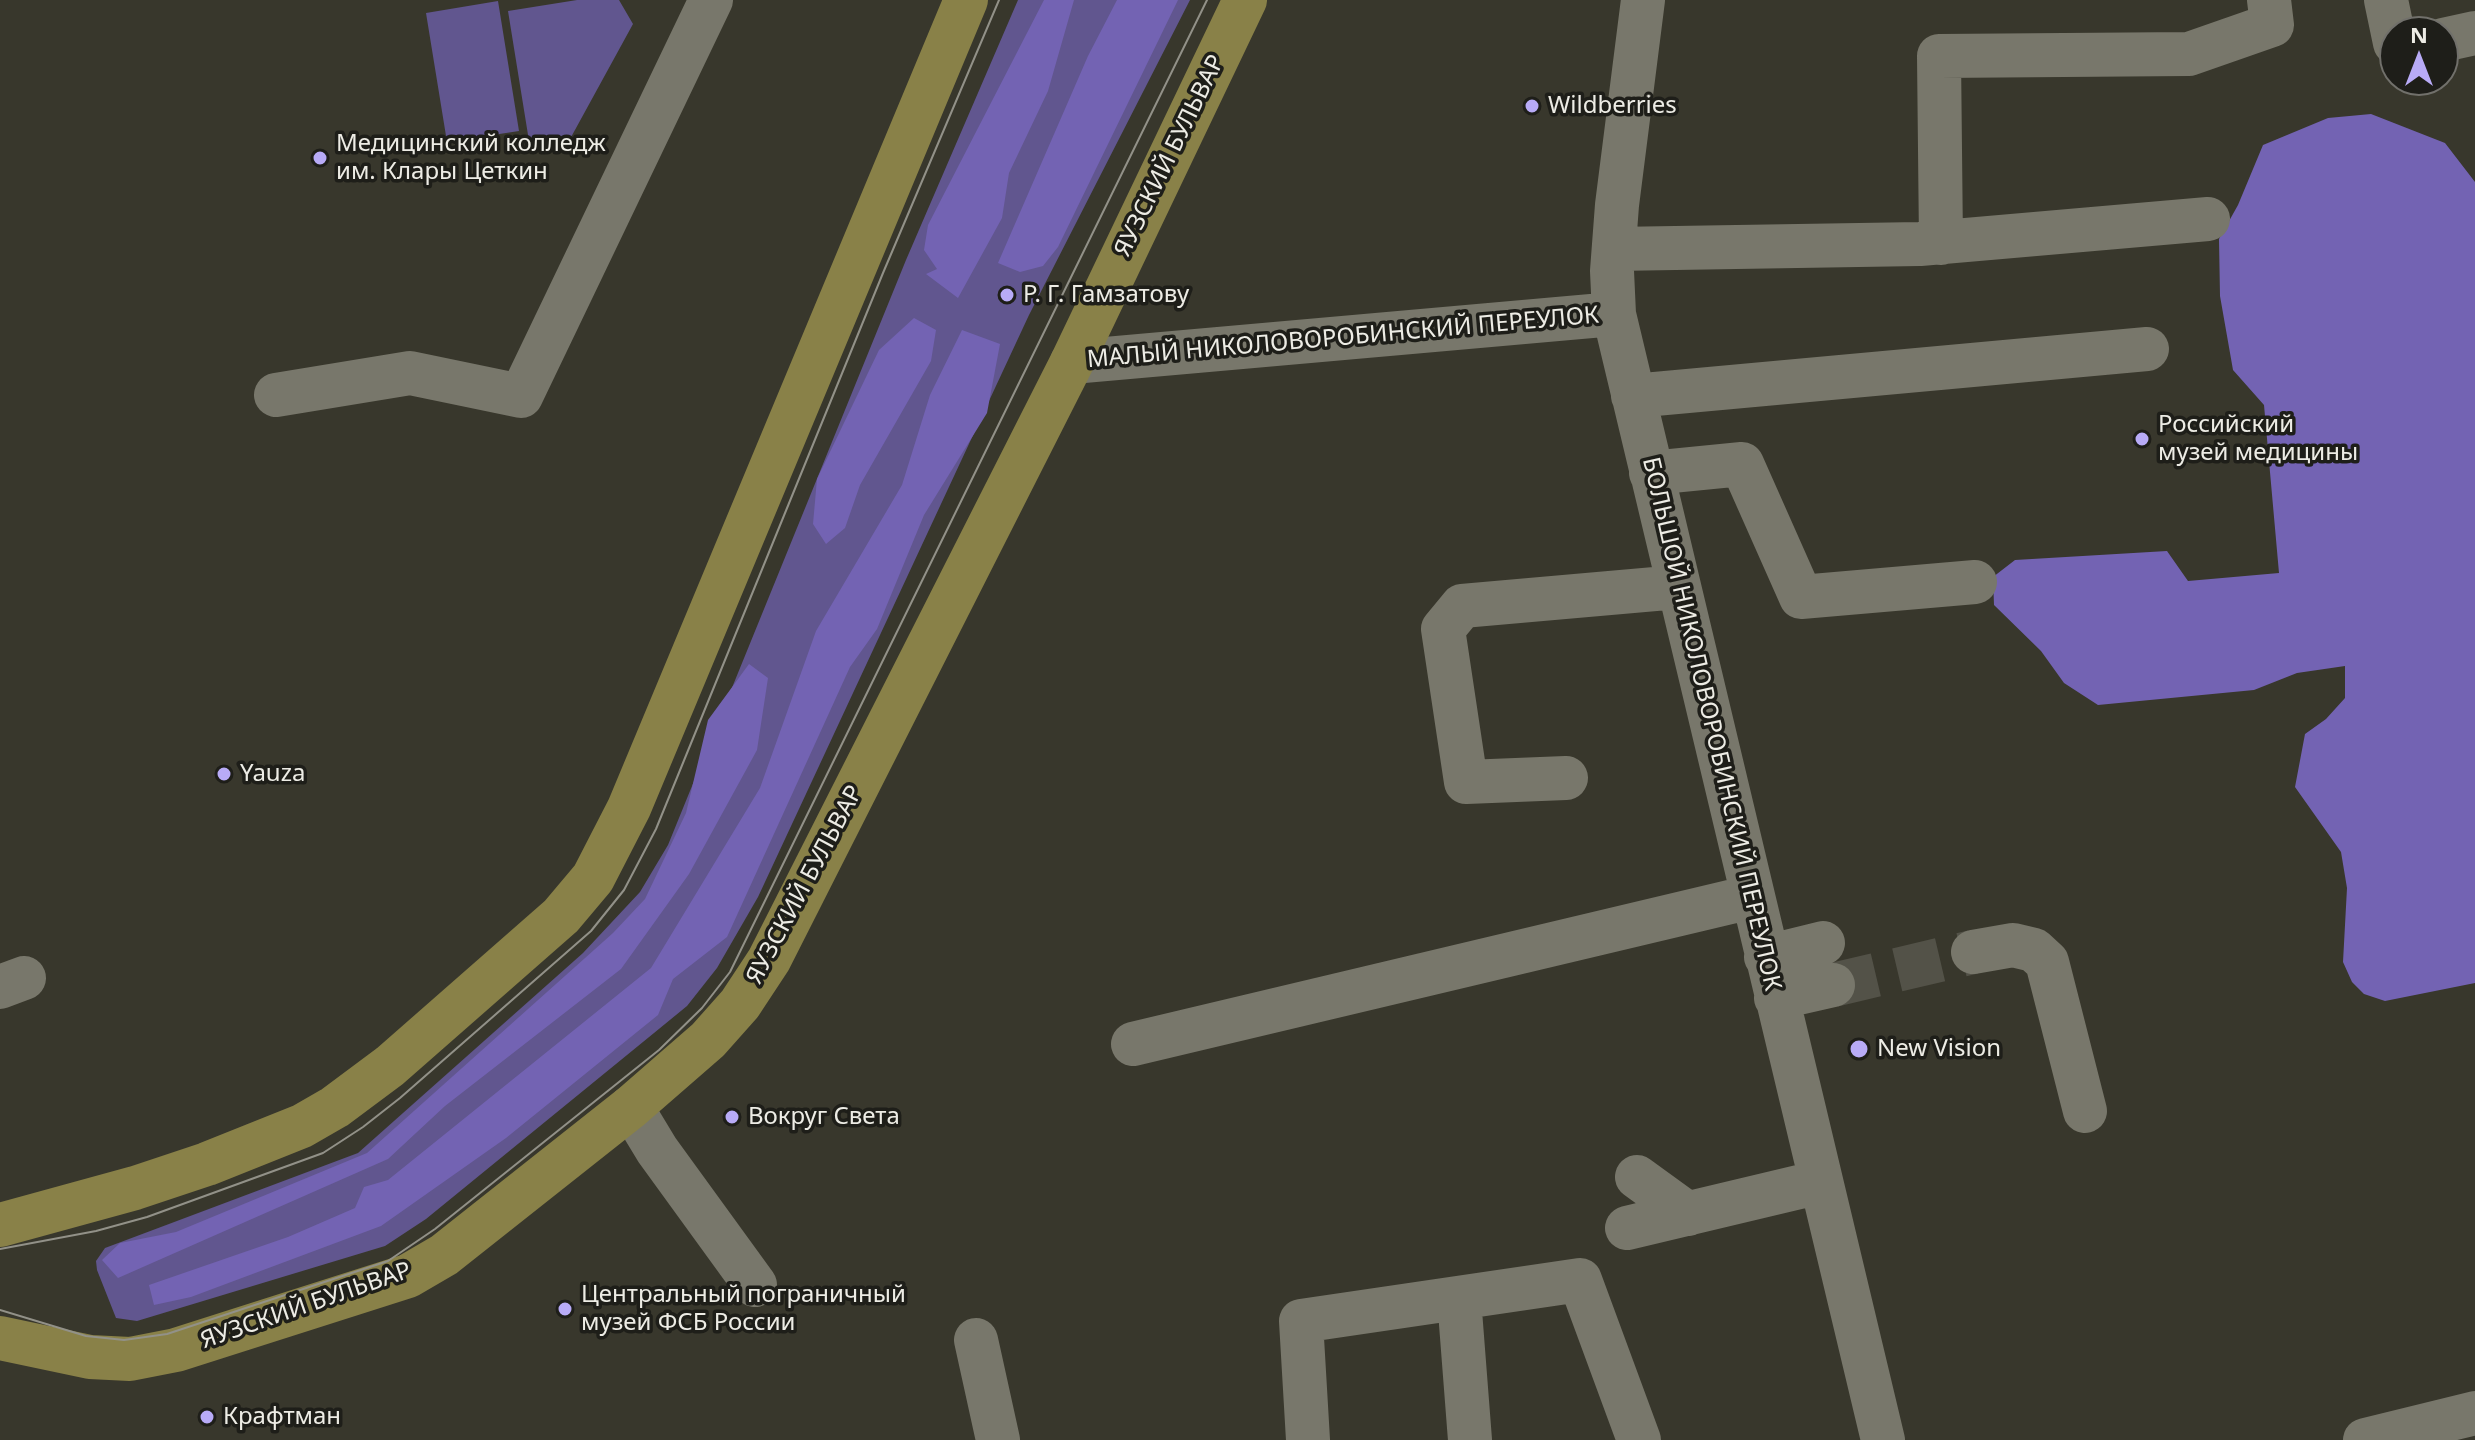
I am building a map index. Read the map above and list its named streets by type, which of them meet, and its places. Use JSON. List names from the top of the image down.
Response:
{
  "streets": {
    "main road": ["ЯУЗСКИЙ БУЛЬВАР"],
    "street": ["МАЛЫЙ НИКОЛОВОРОБИНСКИЙ ПЕРЕУЛОК", "БОЛЬШОЙ НИКОЛОВОРОБИНСКИЙ ПЕРЕУЛОК"]
  },
  "crossings": [
    ["ЯУЗСКИЙ БУЛЬВАР", "МАЛЫЙ НИКОЛОВОРОБИНСКИЙ ПЕРЕУЛОК"],
    ["МАЛЫЙ НИКОЛОВОРОБИНСКИЙ ПЕРЕУЛОК", "БОЛЬШОЙ НИКОЛОВОРОБИНСКИЙ ПЕРЕУЛОК"]
  ],
  "places": [
    "Wildberries",
    "Медицинский колледж им. Клары Цеткин",
    "Р. Г. Гамзатову",
    "Российский музей медицины",
    "Yauza",
    "New Vision",
    "Вокруг Света",
    "Центральный пограничный музей ФСБ России",
    "Крафтман"
  ],
  "north": "top"
}
